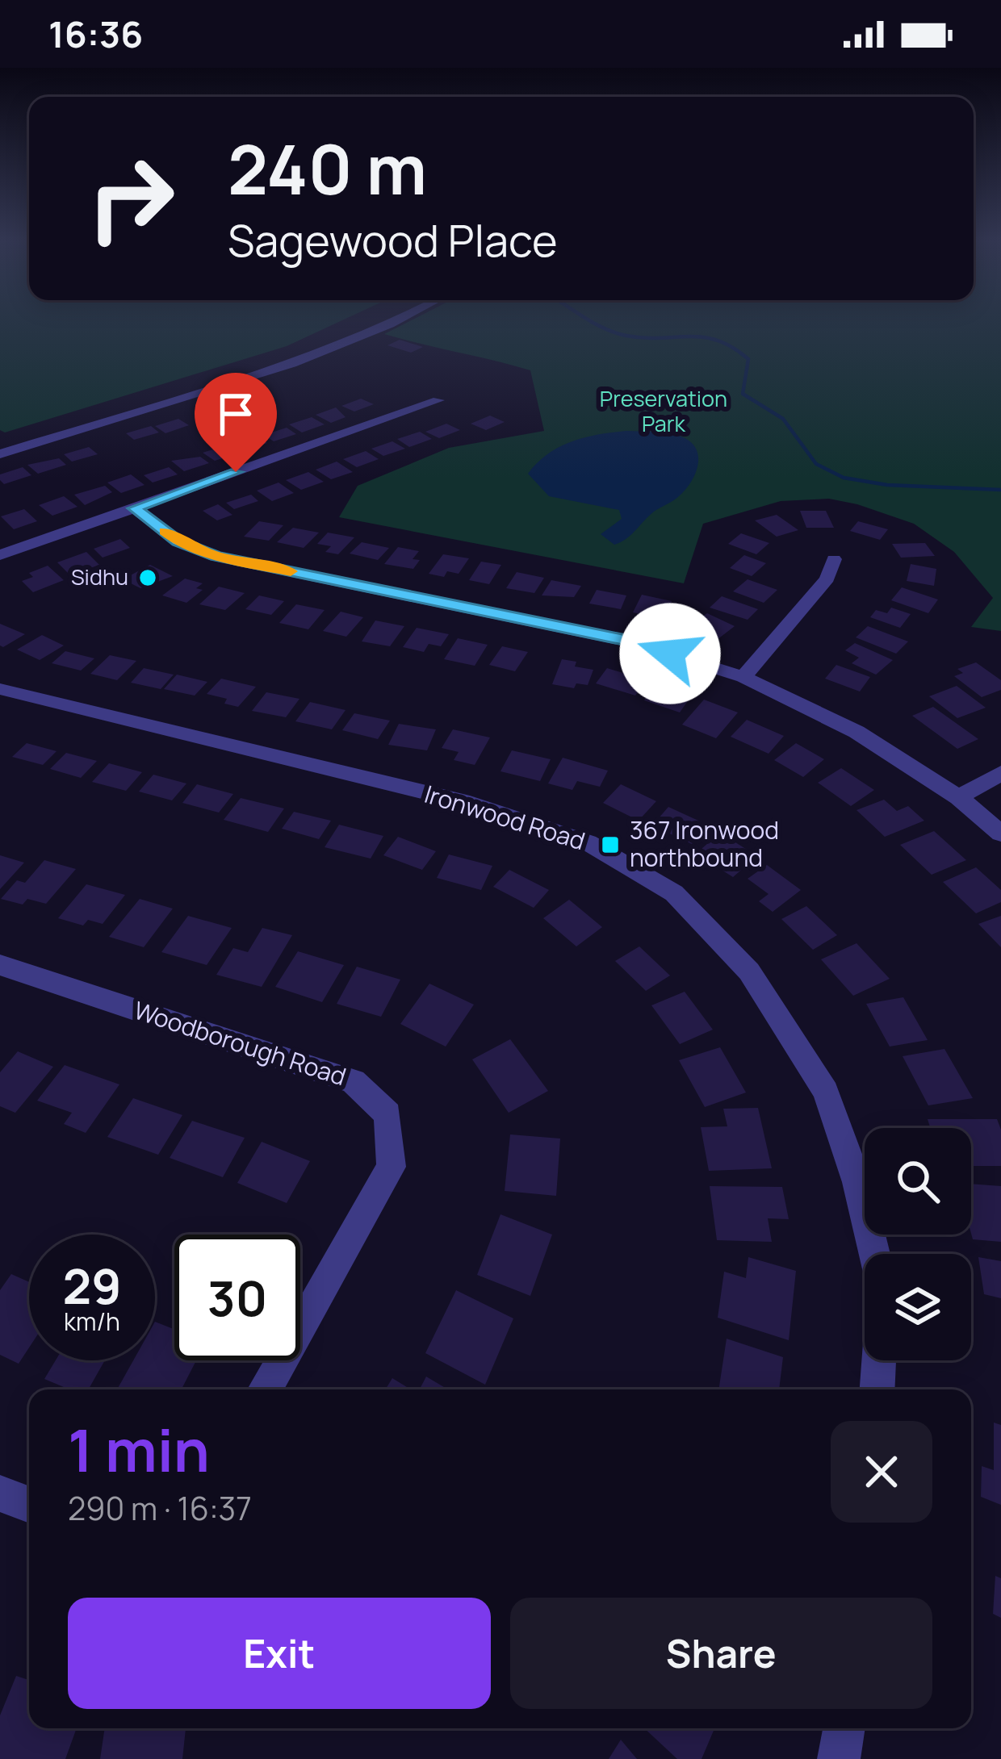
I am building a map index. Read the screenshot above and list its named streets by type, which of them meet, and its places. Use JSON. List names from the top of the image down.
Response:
{
  "streets": {
    "street": ["Ironwood Road", "Woodborough Road"]
  },
  "parks": ["Preservation Park"],
  "places": {
    "other": ["Sidhu"],
    "transit": ["367 Ironwood northbound"]
  },
  "page": {
    "status": "16:36",
    "turn": ["240 m", "Sagewood Place"],
    "speed": "29 km/h",
    "limit": "30",
    "heading": ["1 min", "290 m · 16:37"],
    "buttons": ["Exit", "Share"]
  }
}
